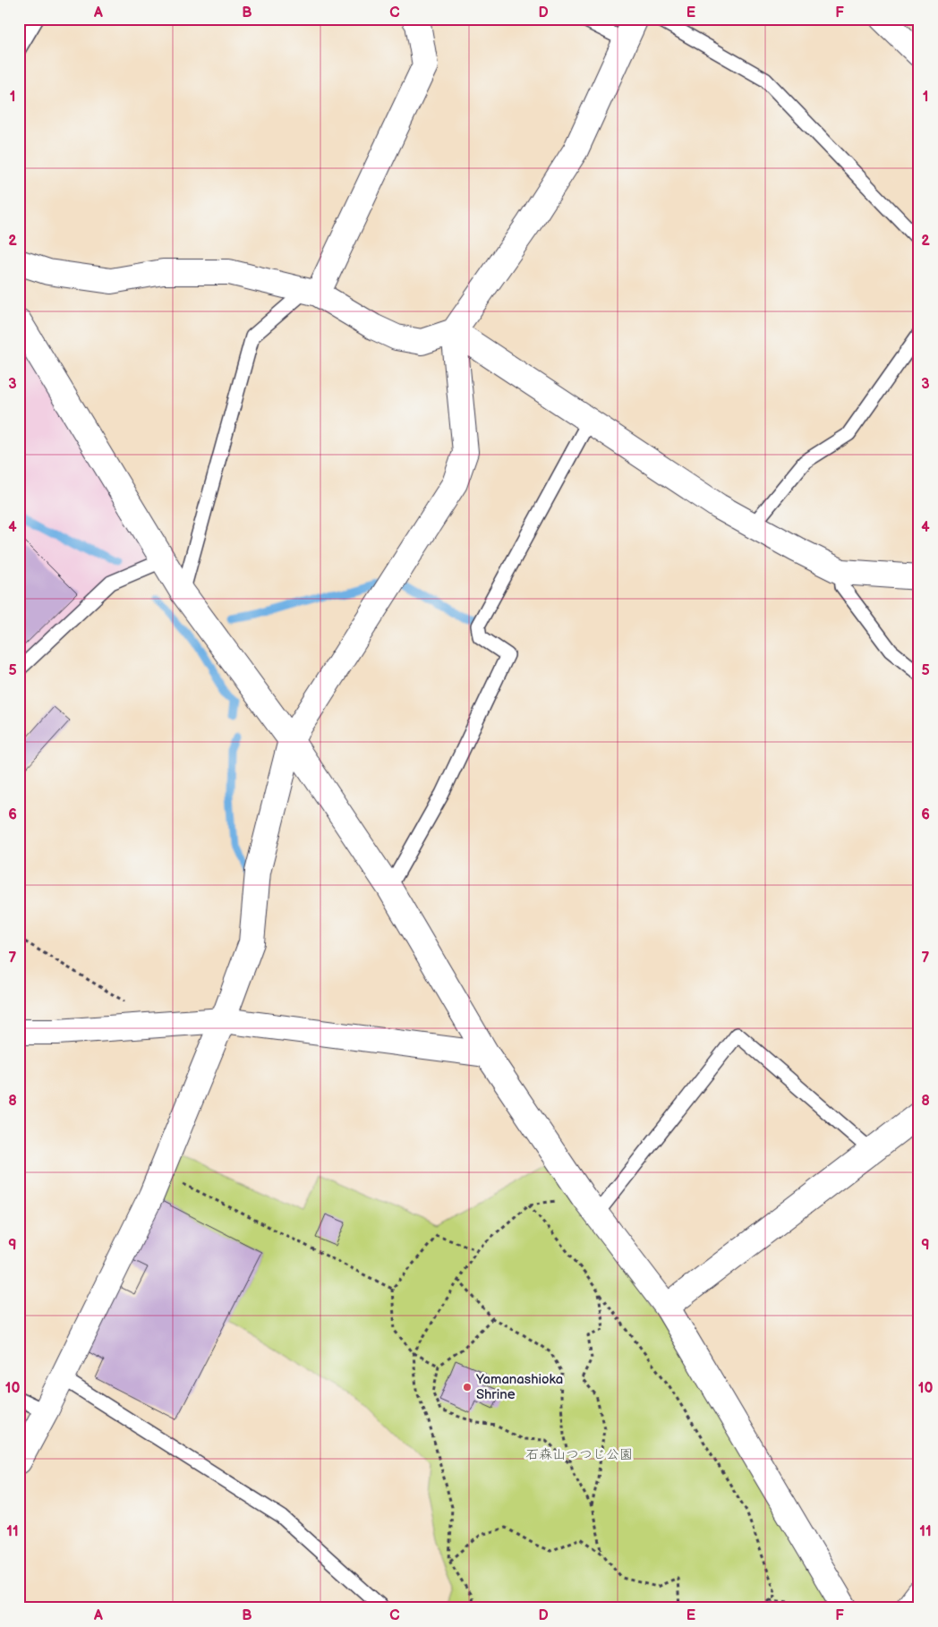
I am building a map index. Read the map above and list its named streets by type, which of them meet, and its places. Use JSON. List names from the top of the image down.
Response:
{
  "parks": ["石森山つつじ公園"],
  "places": ["Yamanashioka Shrine"],
  "grid": {
    "columns": [
      "A",
      "B",
      "C",
      "D",
      "E",
      "F"
    ],
    "rows": [
      "1",
      "2",
      "3",
      "4",
      "5",
      "6",
      "7",
      "8",
      "9",
      "10",
      "11"
    ]
  }
}
